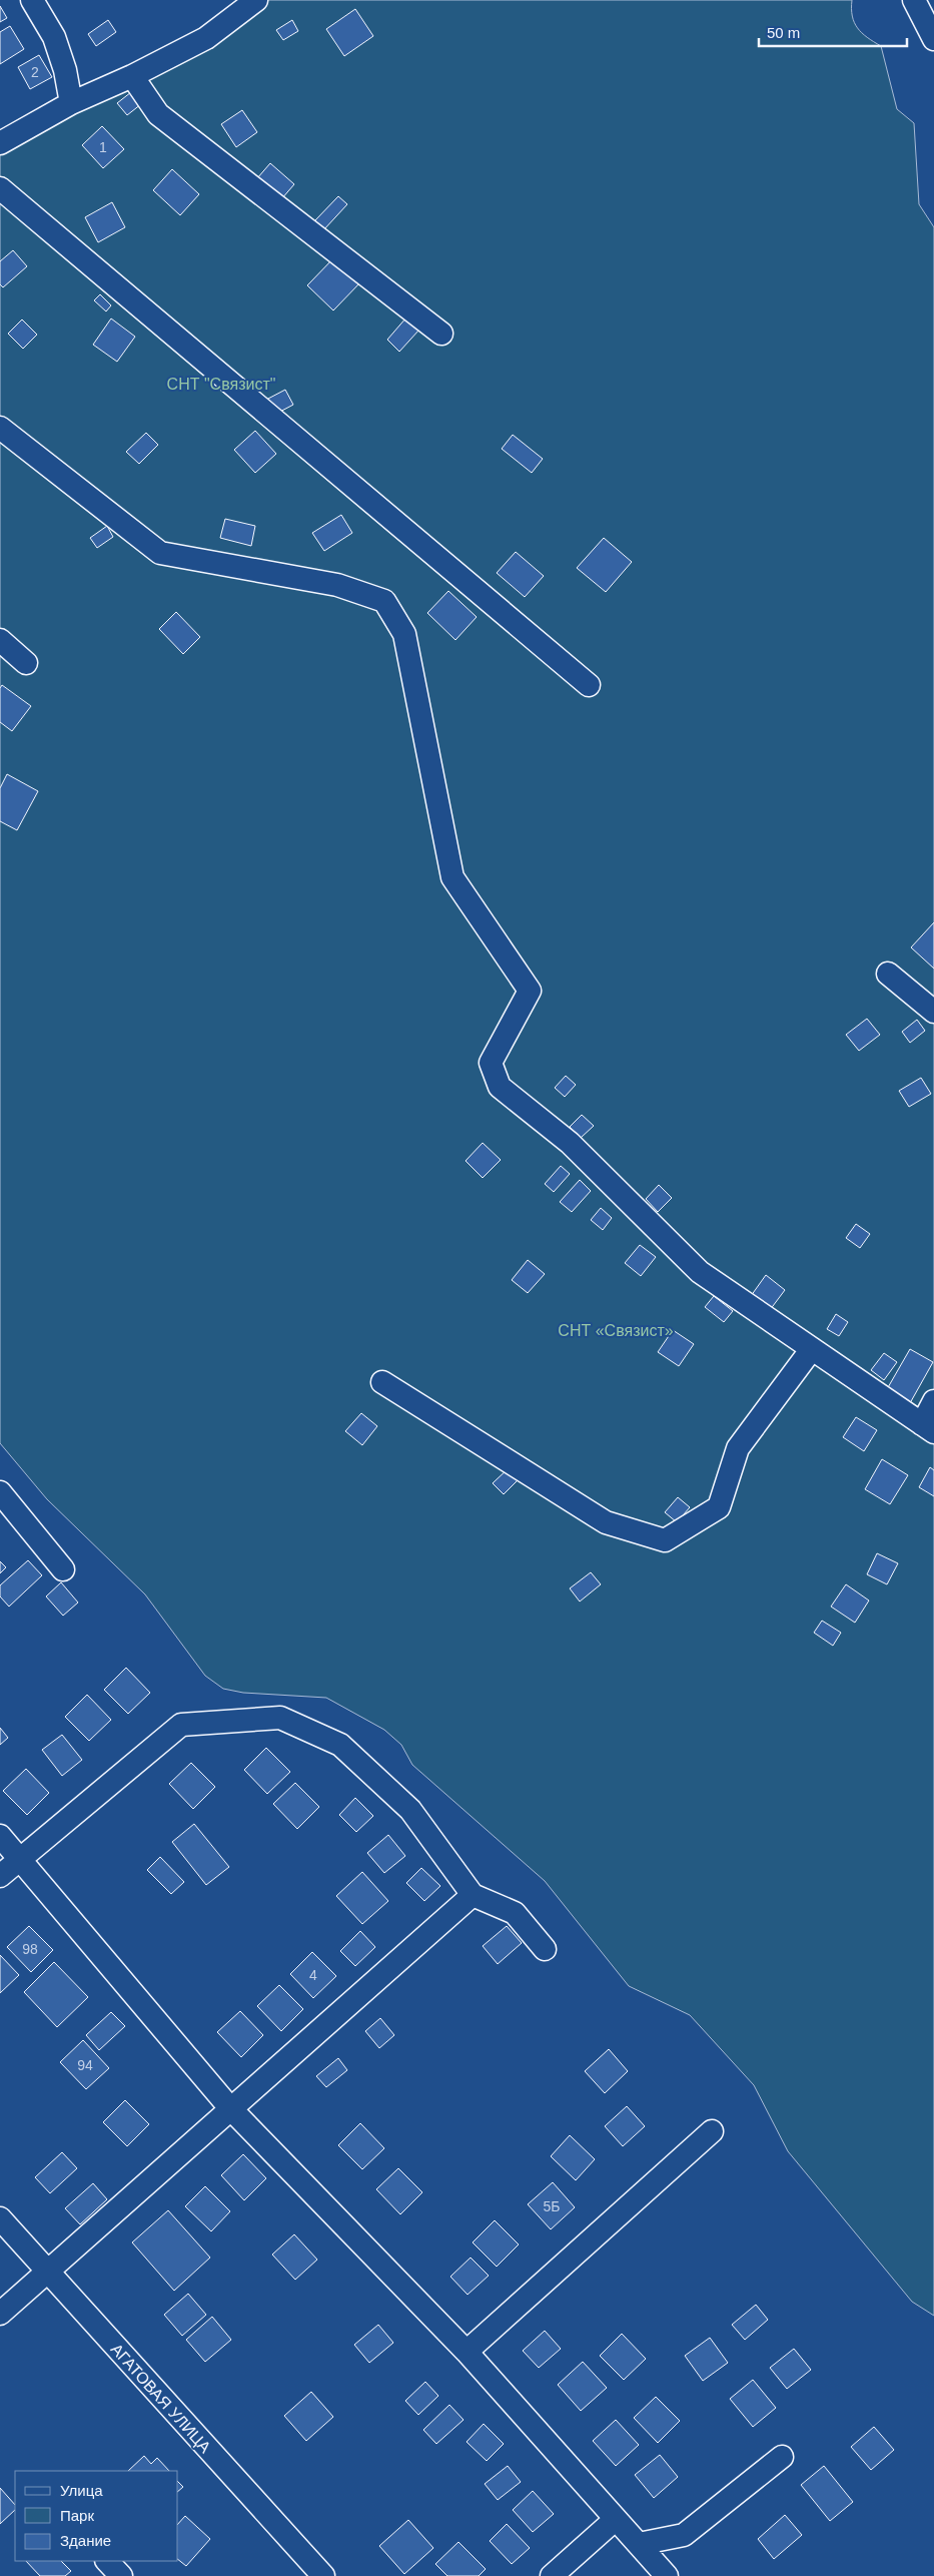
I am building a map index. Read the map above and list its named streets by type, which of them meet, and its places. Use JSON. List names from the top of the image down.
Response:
{
  "streets": {
    "street": ["АГАТОВАЯ УЛИЦА"]
  },
  "parks": ["СНТ \"Связист\"", "СНТ «Связист»"],
  "house_numbers": [
    "2",
    "1",
    "98",
    "4",
    "94",
    "5Б"
  ],
  "legend": ["Улица", "Парк", "Здание"],
  "scale_bar": "50 m"
}
